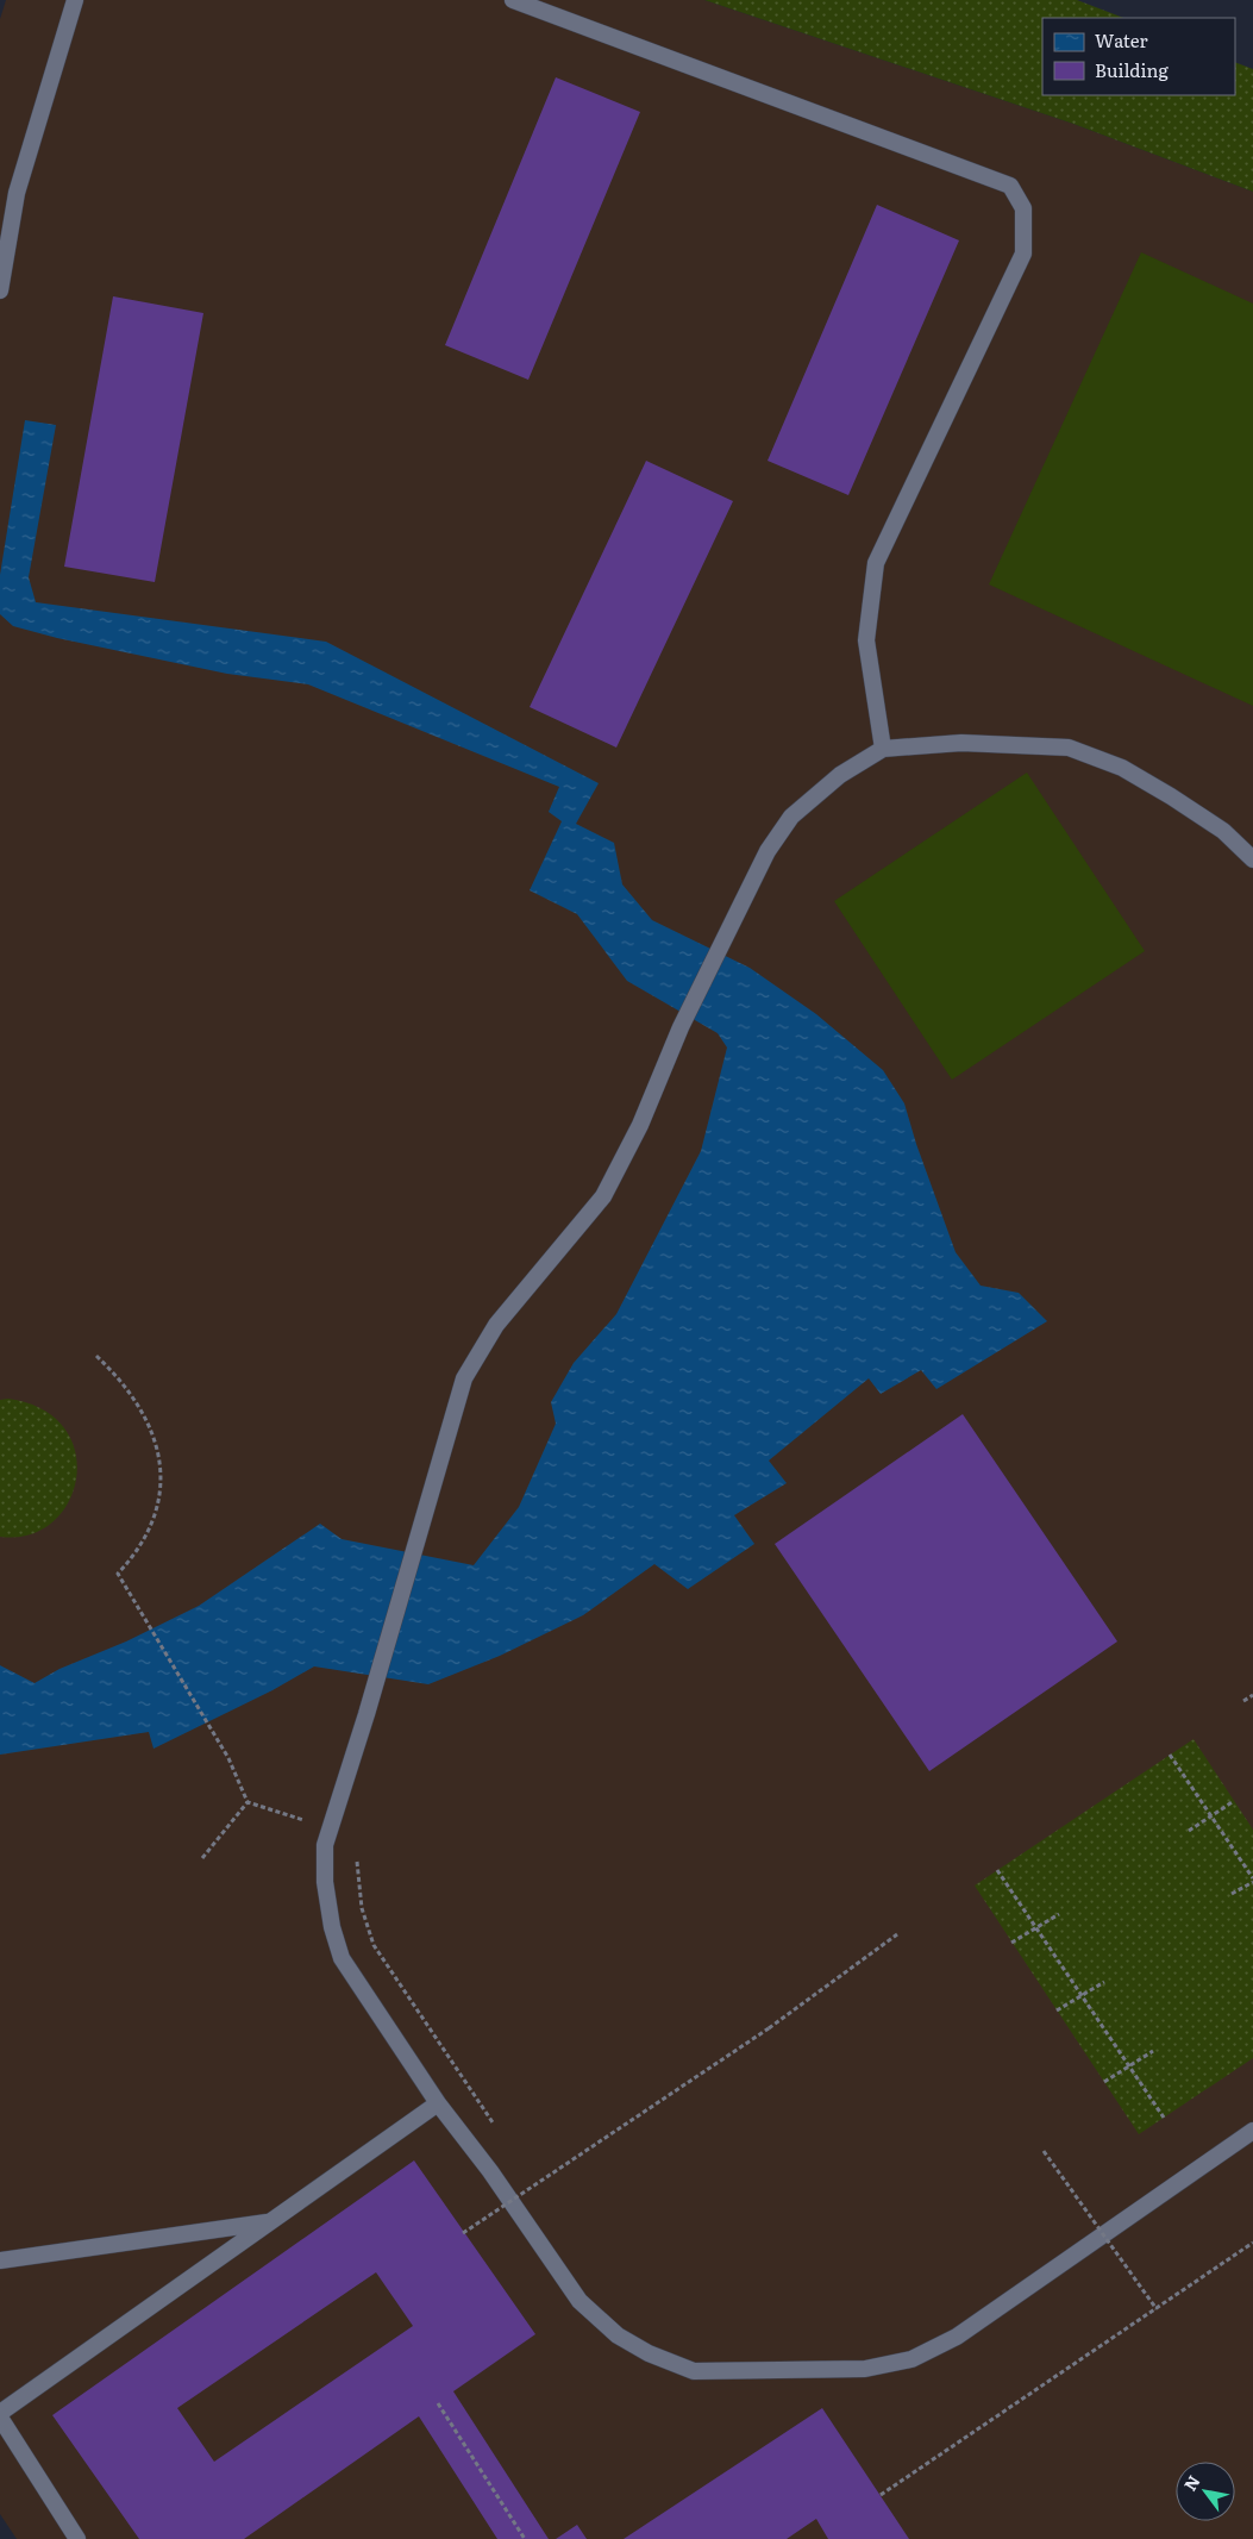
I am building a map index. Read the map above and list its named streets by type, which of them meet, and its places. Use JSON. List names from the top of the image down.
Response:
{
  "legend": ["Water", "Building"],
  "north": "top left"
}
